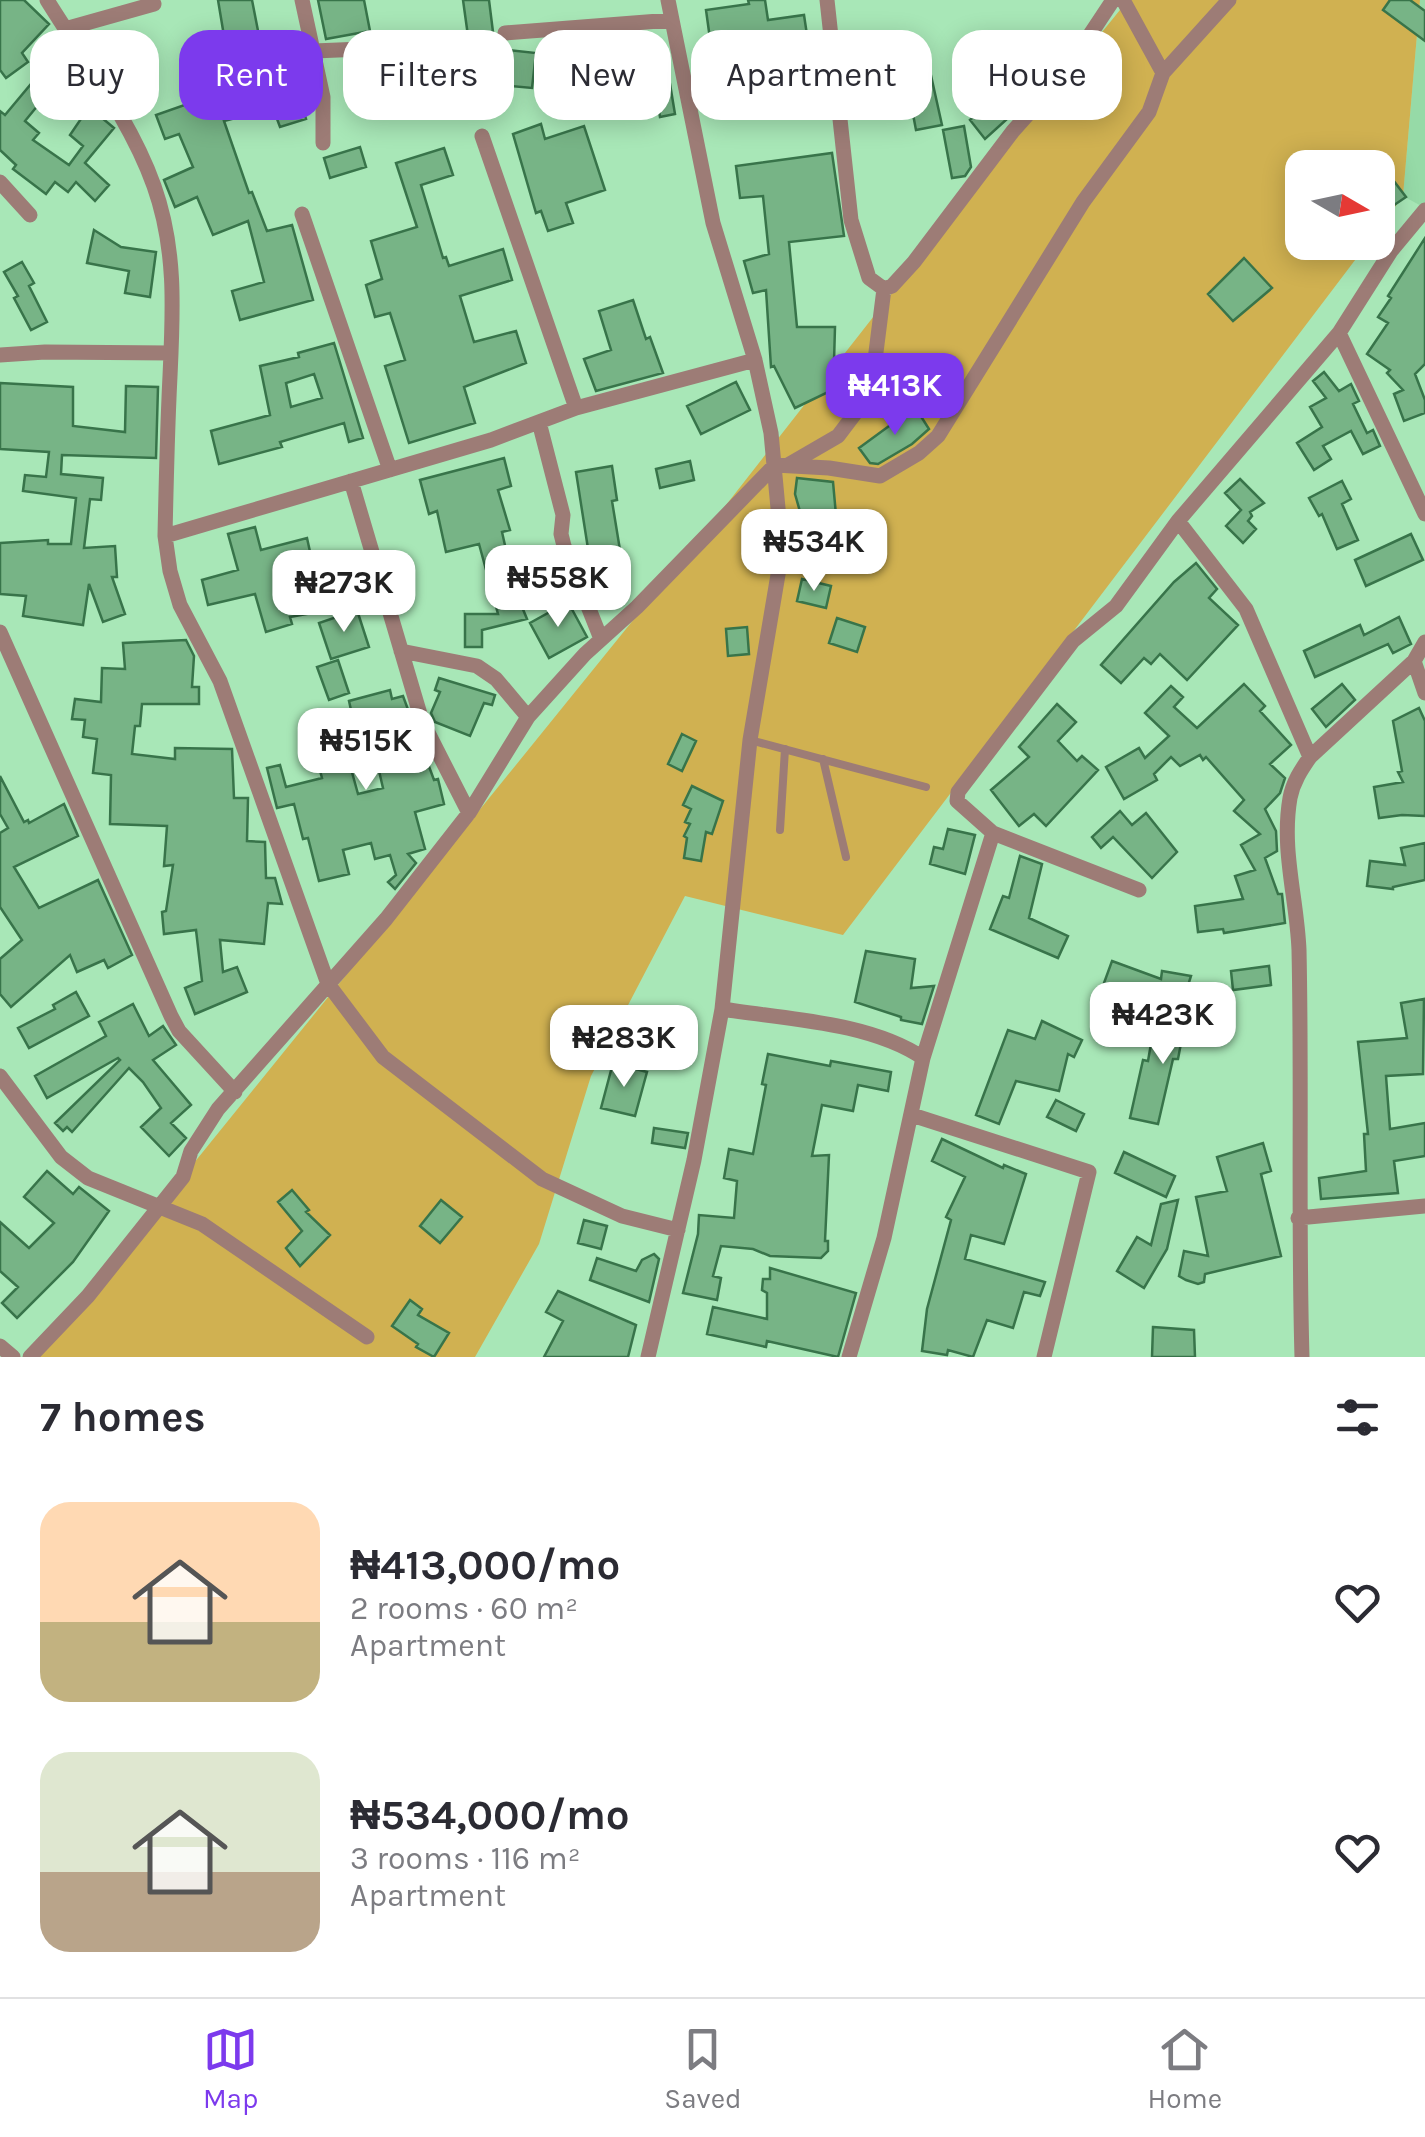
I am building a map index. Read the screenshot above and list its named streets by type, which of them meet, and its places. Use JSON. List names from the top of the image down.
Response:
{
  "north": "right",
  "page": {
    "chip": [
      "Buy",
      "Rent",
      "Filters",
      "New",
      "Apartment",
      "House"
    ],
    "price": [
      "₦413K",
      "₦534K",
      "₦558K",
      "₦273K",
      "₦515K",
      "₦423K",
      "₦283K"
    ],
    "heading": "7 homes",
    "list": [
      {
        "name": "₦413,000/mo",
        "note": "2 rooms · 60 m² · Apartment"
      },
      {
        "name": "₦534,000/mo",
        "note": "3 rooms · 116 m² · Apartment"
      }
    ],
    "tabs": ["Map", "Saved", "Home"]
  }
}
